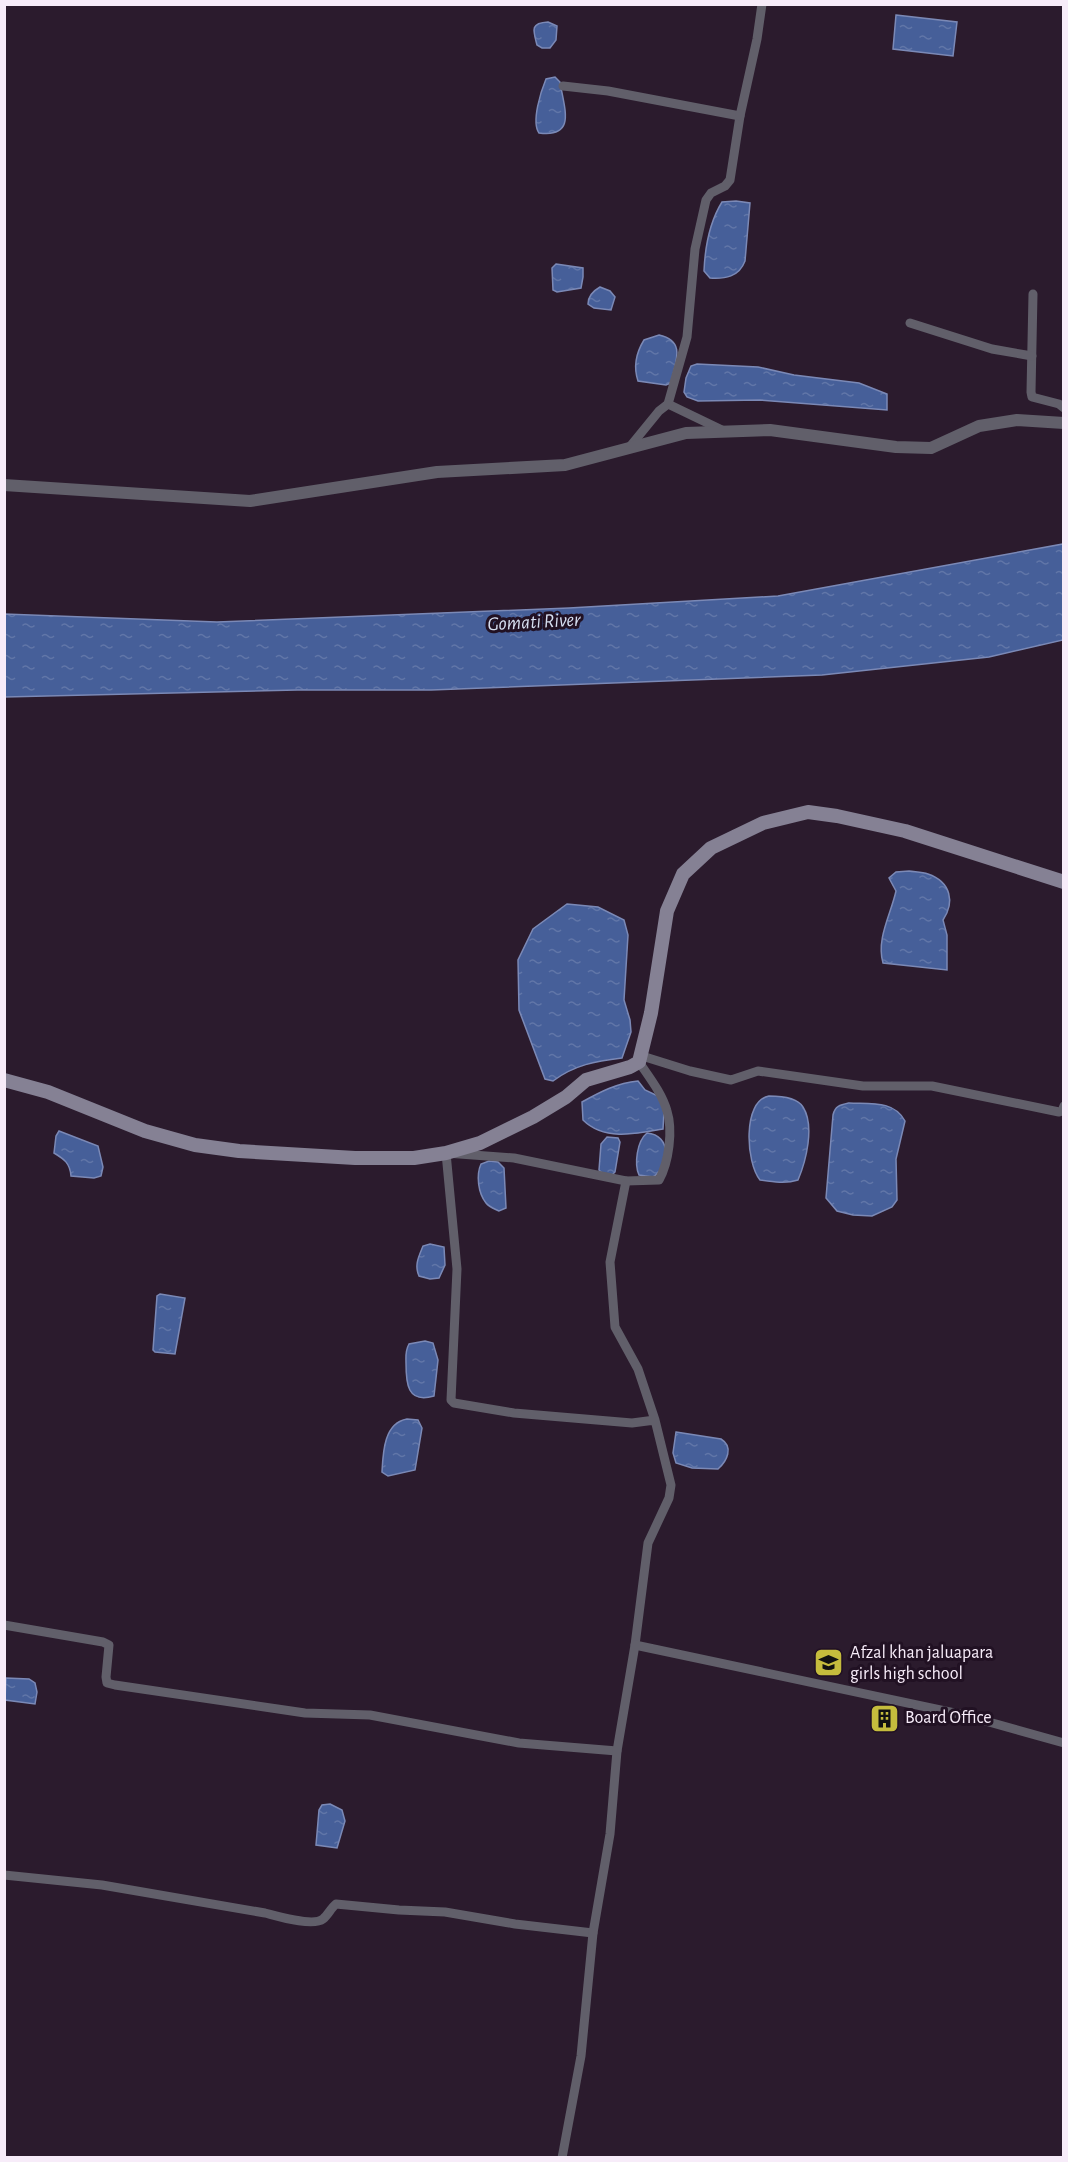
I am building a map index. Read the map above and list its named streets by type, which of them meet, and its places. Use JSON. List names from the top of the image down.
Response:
{
  "water": ["Gomati River"],
  "places": {
    "school or university": ["Afzal khan jaluapara girls high school"],
    "building": ["Board Office"]
  }
}
